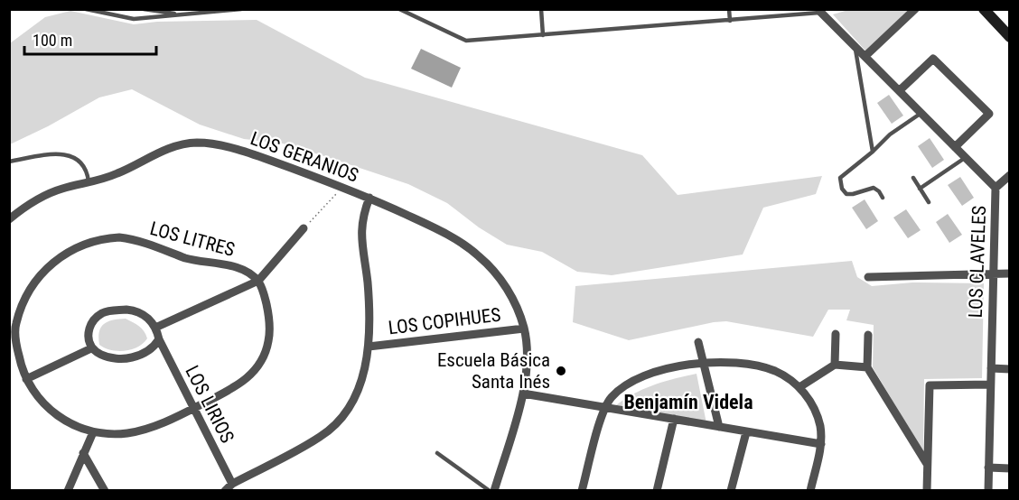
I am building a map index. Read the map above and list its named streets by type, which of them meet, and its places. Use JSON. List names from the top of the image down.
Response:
{
  "streets": {
    "street": [
      "LOS GERANIOS",
      "LOS LITRES",
      "LOS CLAVELES",
      "LOS COPIHUES",
      "LOS LIRIOS"
    ]
  },
  "crossings": [
    ["LOS GERANIOS", "LOS COPIHUES"],
    ["LOS GERANIOS", "LOS LIRIOS"],
    ["LOS LITRES", "LOS LIRIOS"]
  ],
  "districts": ["Benjamín Videla"],
  "places": ["Escuela Básica Santa Inés"],
  "scale_bar": "100 m"
}
